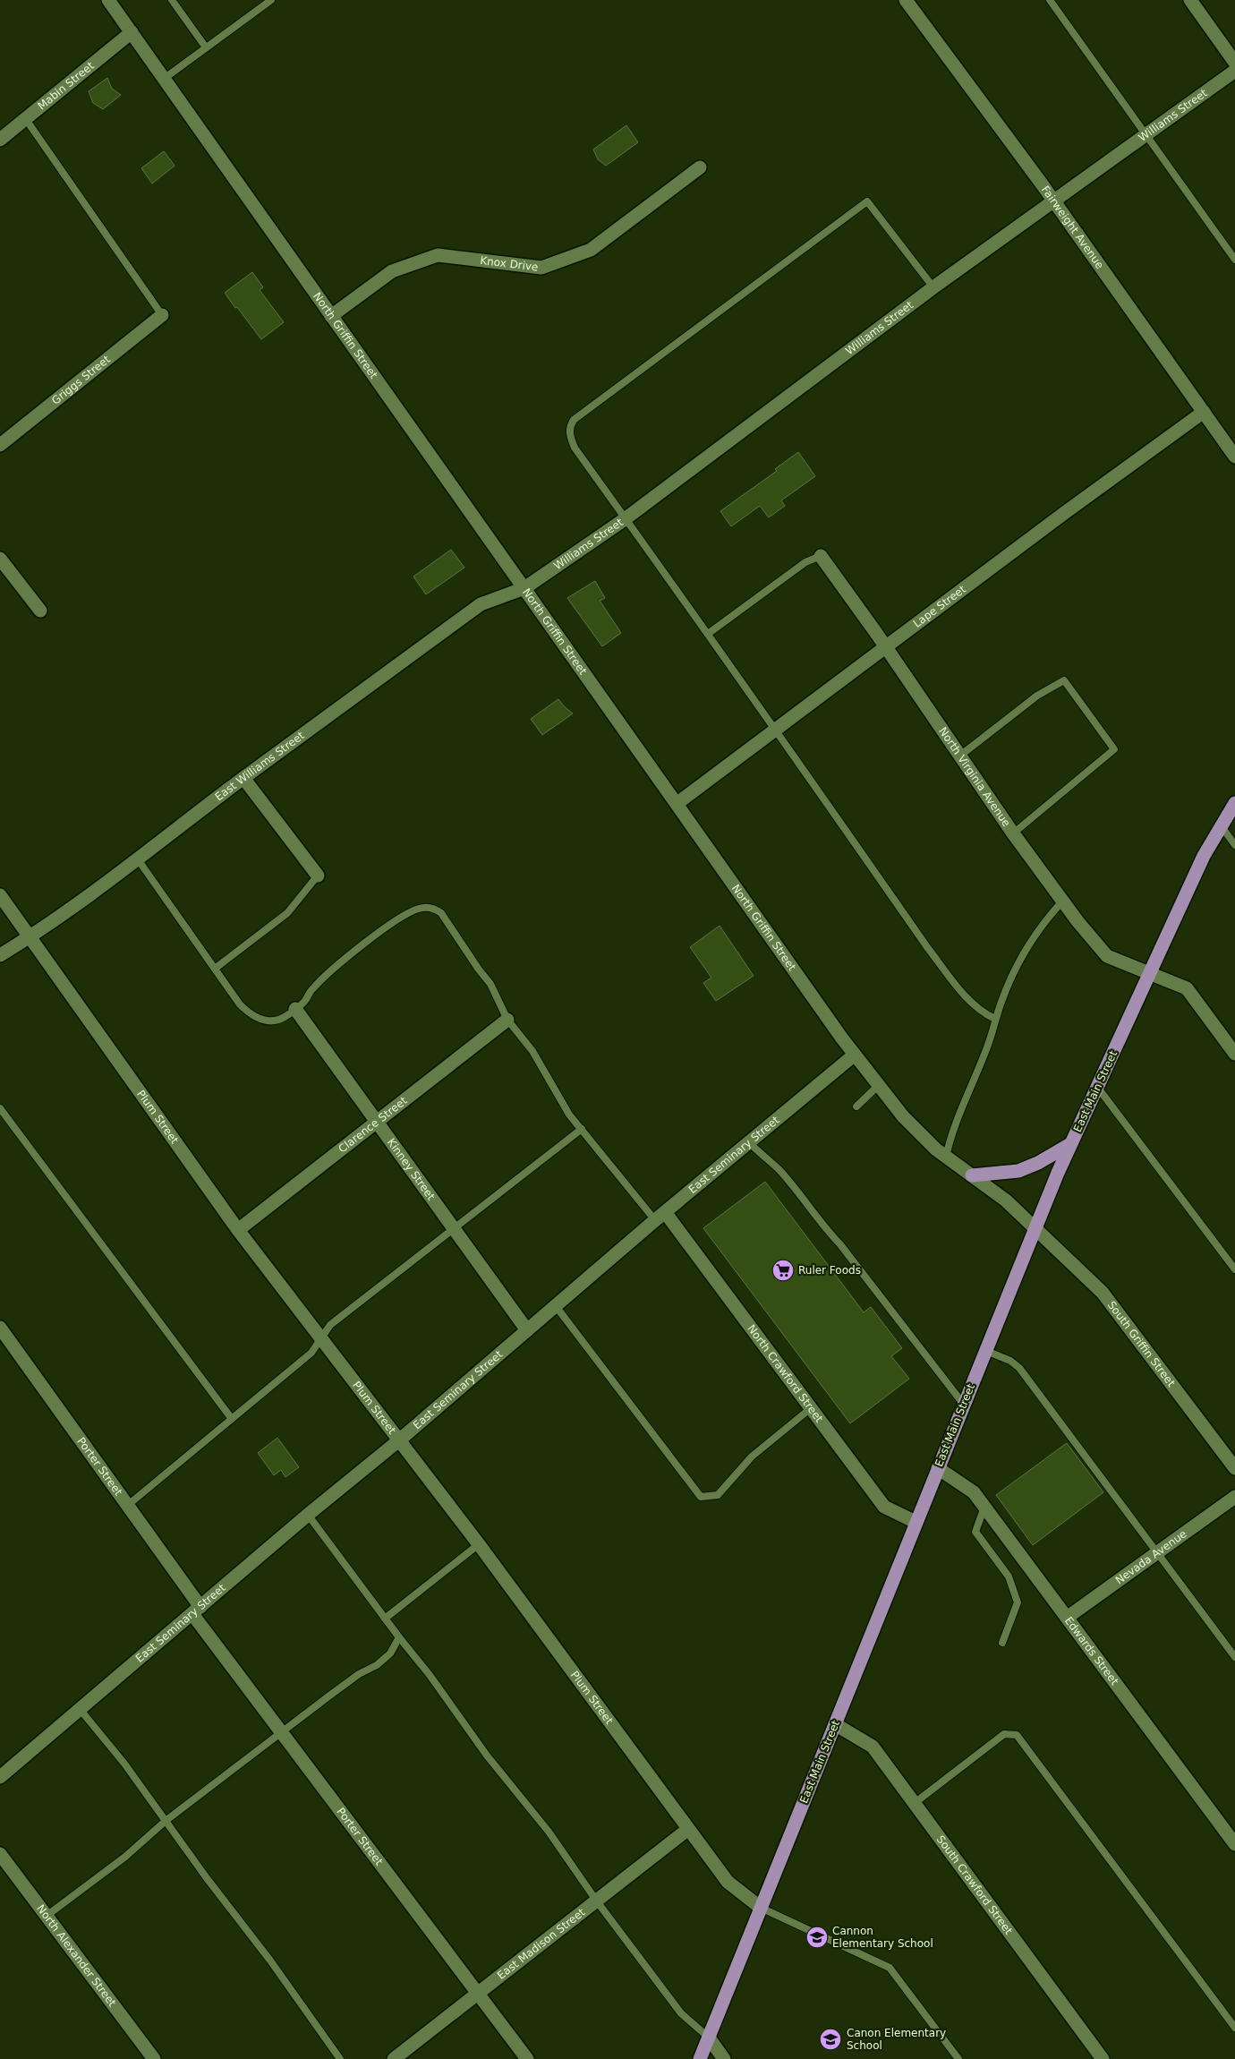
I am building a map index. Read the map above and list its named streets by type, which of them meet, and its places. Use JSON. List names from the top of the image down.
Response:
{
  "streets": {
    "main road": ["East Main Street"],
    "street": [
      "Mabin Street",
      "Williams Street",
      "Fairweight Avenue",
      "Knox Drive",
      "North Griffin Street",
      "Griggs Street",
      "Lape Street",
      "East Williams Street",
      "North Virginia Avenue",
      "Plum Street",
      "Clarence Street",
      "East Seminary Street",
      "Kinney Street",
      "South Griffin Street",
      "North Crawford Street",
      "Porter Street",
      "Nevada Avenue",
      "Edwards Street",
      "South Crawford Street",
      "East Madison Street",
      "North Alexander Street"
    ]
  },
  "crossings": [
    ["Mabin Street", "North Griffin Street"],
    ["Williams Street", "Fairweight Avenue"],
    ["Williams Street", "North Griffin Street"],
    ["Williams Street", "East Williams Street"],
    ["Fairweight Avenue", "Lape Street"],
    ["Knox Drive", "North Griffin Street"],
    ["North Griffin Street", "Lape Street"],
    ["North Griffin Street", "East Williams Street"],
    ["North Griffin Street", "East Main Street"],
    ["North Griffin Street", "East Seminary Street"],
    ["North Griffin Street", "South Griffin Street"],
    ["Lape Street", "North Virginia Avenue"],
    ["East Williams Street", "Plum Street"],
    ["North Virginia Avenue", "East Main Street"],
    ["East Main Street", "Plum Street"],
    ["East Main Street", "South Griffin Street"],
    ["East Main Street", "North Crawford Street"],
    ["East Main Street", "Edwards Street"],
    ["East Main Street", "South Crawford Street"],
    ["Plum Street", "Clarence Street"],
    ["Plum Street", "East Seminary Street"],
    ["Plum Street", "East Madison Street"],
    ["Clarence Street", "Kinney Street"],
    ["East Seminary Street", "Kinney Street"],
    ["East Seminary Street", "North Crawford Street"],
    ["East Seminary Street", "Porter Street"],
    ["Porter Street", "East Madison Street"],
    ["Nevada Avenue", "Edwards Street"]
  ],
  "places": {
    "supermarket": ["Ruler Foods"],
    "school or university": ["Cannon Elementary School", "Canon Elementary School"]
  }
}
